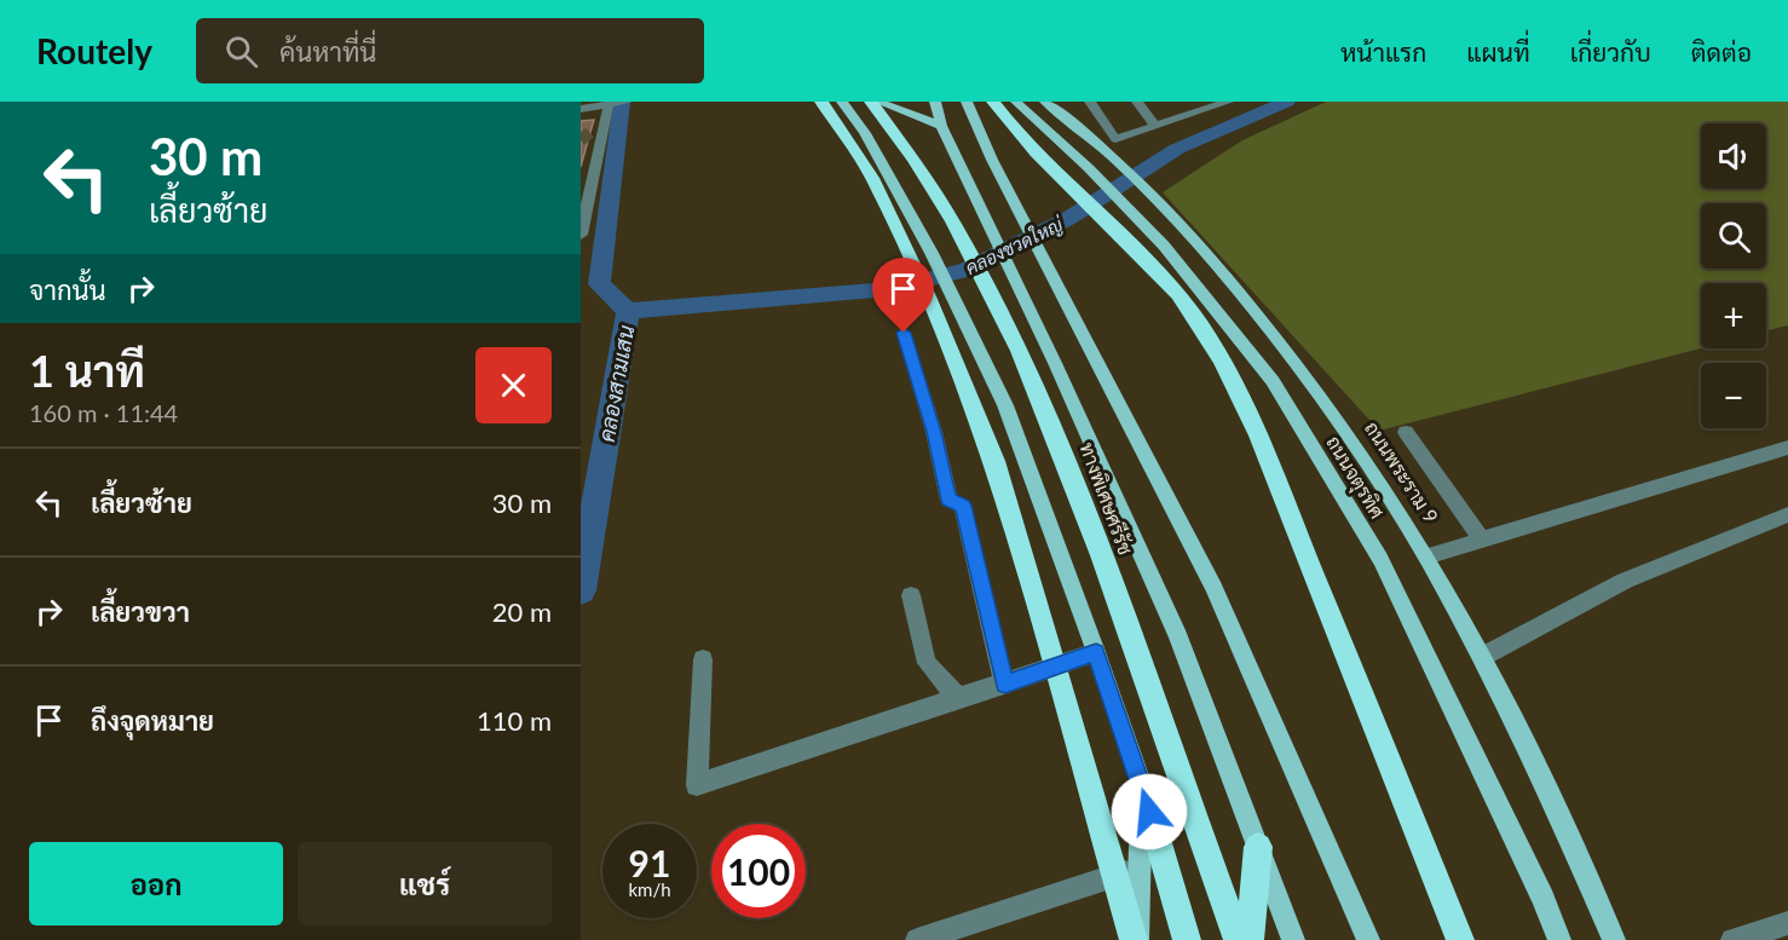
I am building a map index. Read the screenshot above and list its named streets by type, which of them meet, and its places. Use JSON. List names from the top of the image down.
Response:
{
  "streets": {
    "highway": ["ทางพิเศษศรีรัช"],
    "main road": ["ถนนพระราม 9", "ถนนจตุรทิศ"]
  },
  "water": ["คลองชวดใหญ่", "คลองสามเสน"],
  "page": {
    "header": "Routely",
    "search": "ค้นหาที่นี่",
    "nav": [
      "หน้าแรก",
      "แผนที่",
      "เกี่ยวกับ",
      "ติดต่อ"
    ],
    "turn": ["30 m", "เลี้ยวซ้าย"],
    "map_buttons": ["+", "−"],
    "then": "จากนั้น",
    "heading": ["1 นาที", "160 m · 11:44"],
    "list": [
      {
        "name": "เลี้ยวซ้าย",
        "value": "30 m"
      },
      {
        "name": "เลี้ยวขวา",
        "value": "20 m"
      },
      {
        "name": "ถึงจุดหมาย",
        "value": "110 m"
      }
    ],
    "speed": "91 km/h",
    "limit": "100",
    "buttons": ["ออก", "แชร์"]
  }
}
